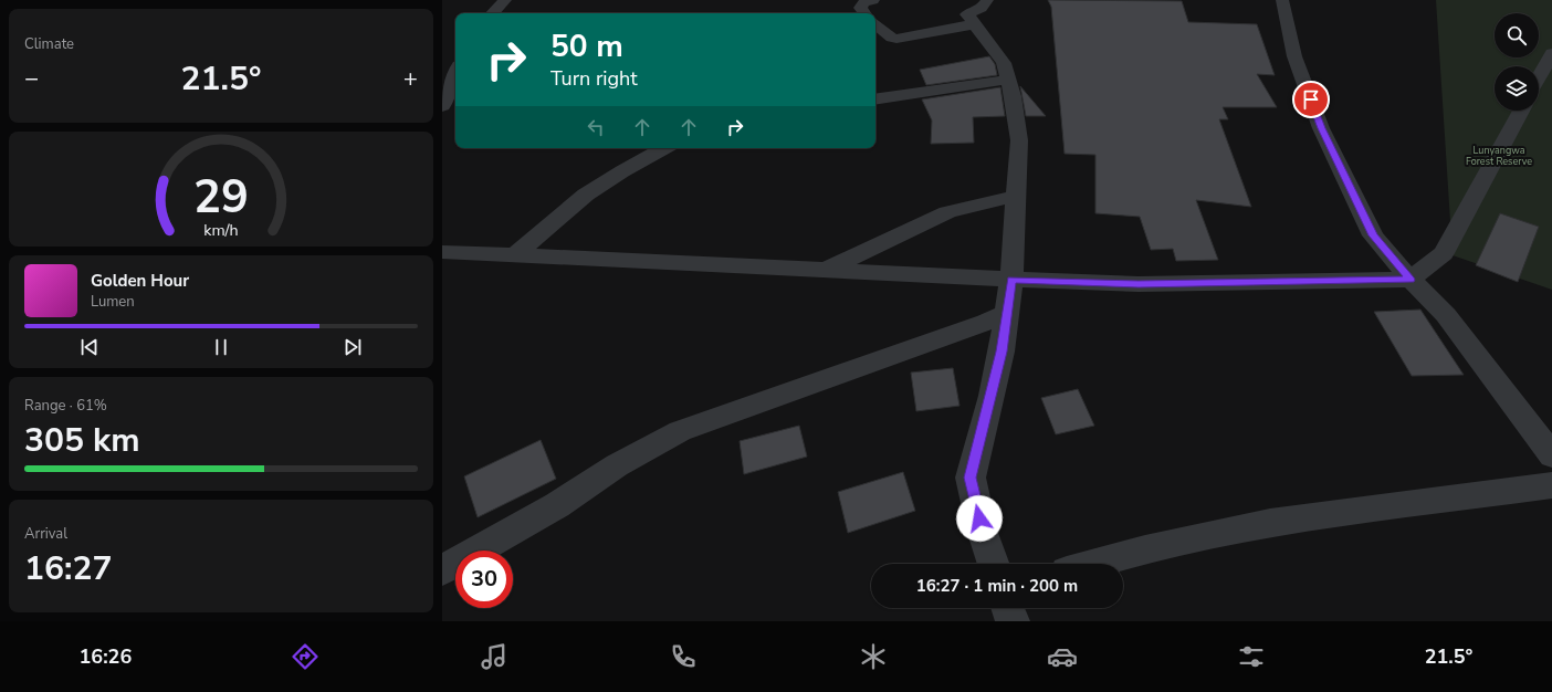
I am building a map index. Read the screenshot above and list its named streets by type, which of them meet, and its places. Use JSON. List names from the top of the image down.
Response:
{
  "parks": ["Lunyangwa Forest Reserve"],
  "page": {
    "tile": [
      "Climate",
      ["Range · 61%", "305 km"],
      ["Arrival", "16:27"]
    ],
    "turn": ["50 m", "Turn right"],
    "heat": ["−", "21.5°", "+"],
    "song": ["Golden Hour", "Lumen"],
    "limit": "30",
    "trip": "16:27 · 1 min · 200 m",
    "tabs": ["16:26", "21.5°"],
    "gauge": ["29", "km/h"]
  }
}
